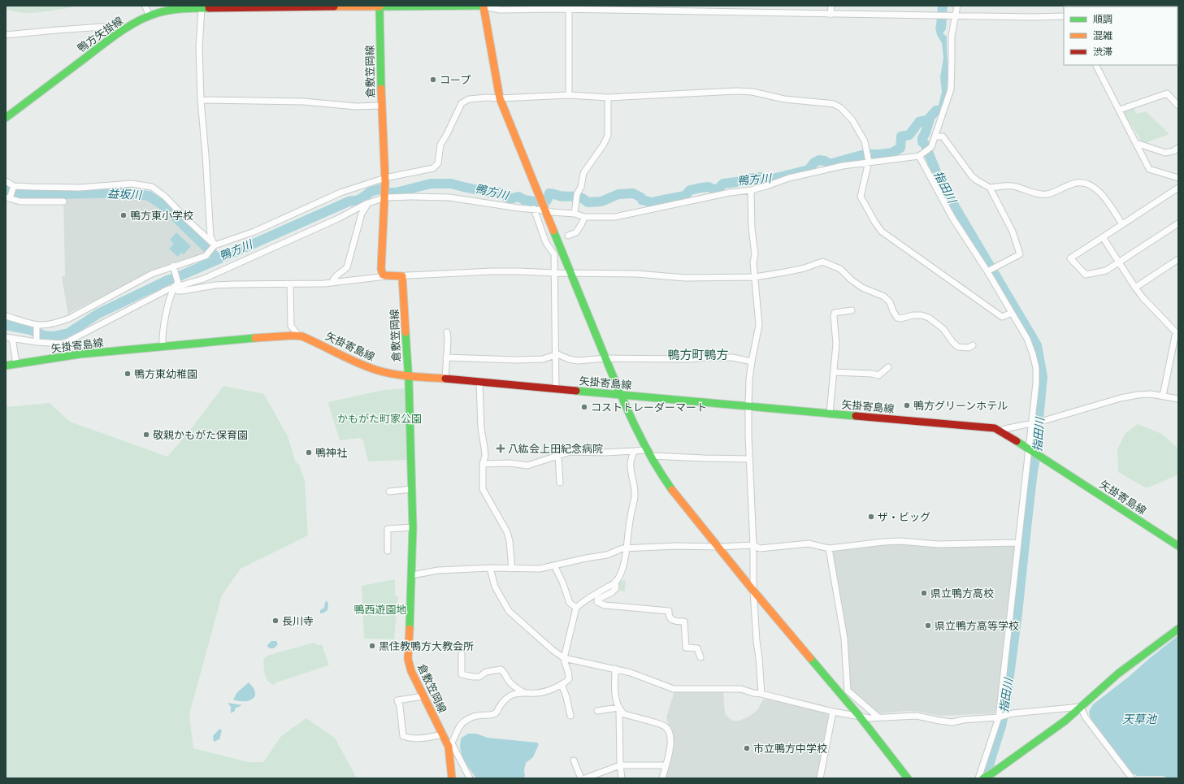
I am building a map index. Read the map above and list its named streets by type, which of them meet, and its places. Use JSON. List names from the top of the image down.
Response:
{
  "streets": {
    "main road": ["鴨方矢掛線", "倉敷笠岡線", "矢掛寄島線"]
  },
  "crossings": [
    ["鴨方矢掛線", "倉敷笠岡線"],
    ["倉敷笠岡線", "矢掛寄島線"]
  ],
  "districts": ["鴨方町鴨方"],
  "water": [
    "鴨方川",
    "指田川",
    "益坂川",
    "天草池"
  ],
  "parks": ["かもがた町家公園", "鴨西遊園地"],
  "places": {
    "other": [
      "コープ",
      "鴨方東小学校",
      "鴨方東幼稚園",
      "鴨方グリーンホテル",
      "コストトレーダーマート",
      "敬親かもがた保育園",
      "鴨神社",
      "ザ・ビッグ",
      "県立鴨方高校",
      "長川寺",
      "県立鴨方高等学校",
      "黒住教鴨方大教会所",
      "市立鴨方中学校"
    ],
    "health": ["八紘会上田紀念病院"]
  },
  "legend": ["順調", "混雑", "渋滞"]
}
